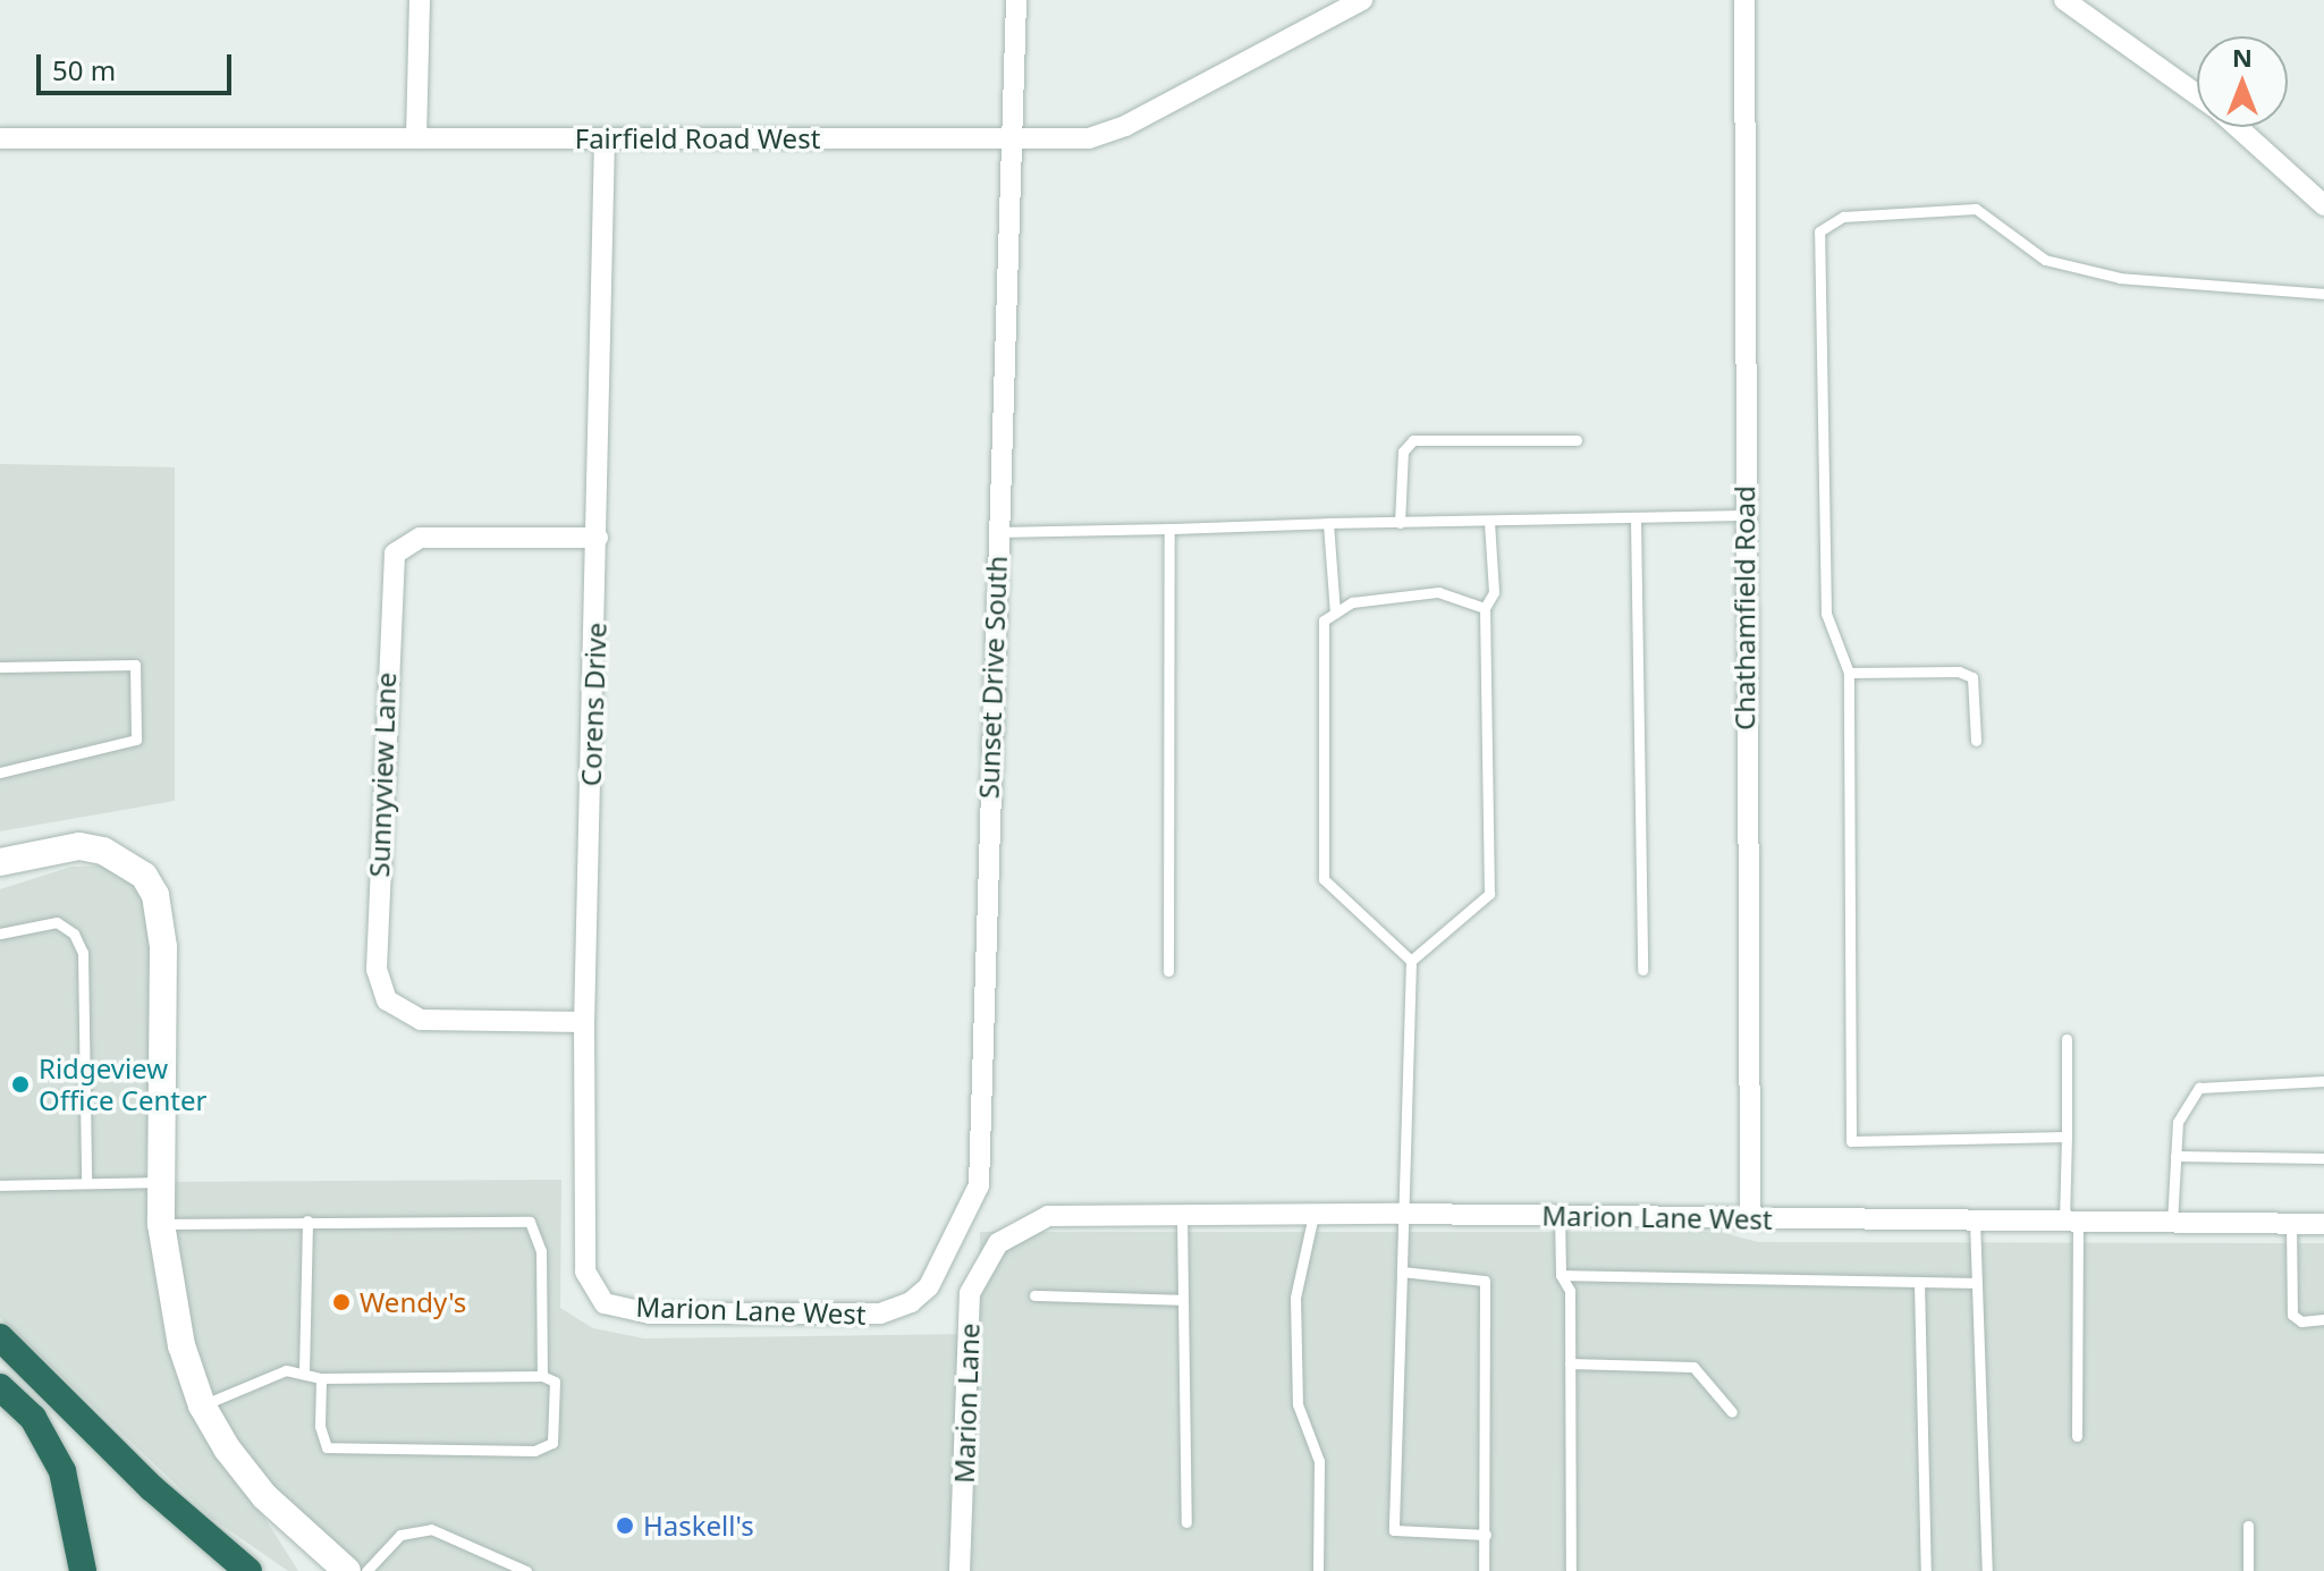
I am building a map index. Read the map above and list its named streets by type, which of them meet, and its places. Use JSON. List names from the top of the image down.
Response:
{
  "streets": {
    "street": [
      "Fairfield Road West",
      "Chathamfield Road",
      "Sunset Drive South",
      "Corens Drive",
      "Sunnyview Lane",
      "Marion Lane West",
      "Marion Lane"
    ]
  },
  "crossings": [
    ["Fairfield Road West", "Sunset Drive South"],
    ["Fairfield Road West", "Corens Drive"],
    ["Chathamfield Road", "Marion Lane West"],
    ["Sunset Drive South", "Marion Lane West"],
    ["Corens Drive", "Sunnyview Lane"],
    ["Corens Drive", "Marion Lane West"],
    ["Marion Lane West", "Marion Lane"]
  ],
  "places": ["Ridgeview Office Center", "Wendy's", "Haskell's"],
  "scale_bar": "50 m",
  "north": "top"
}
